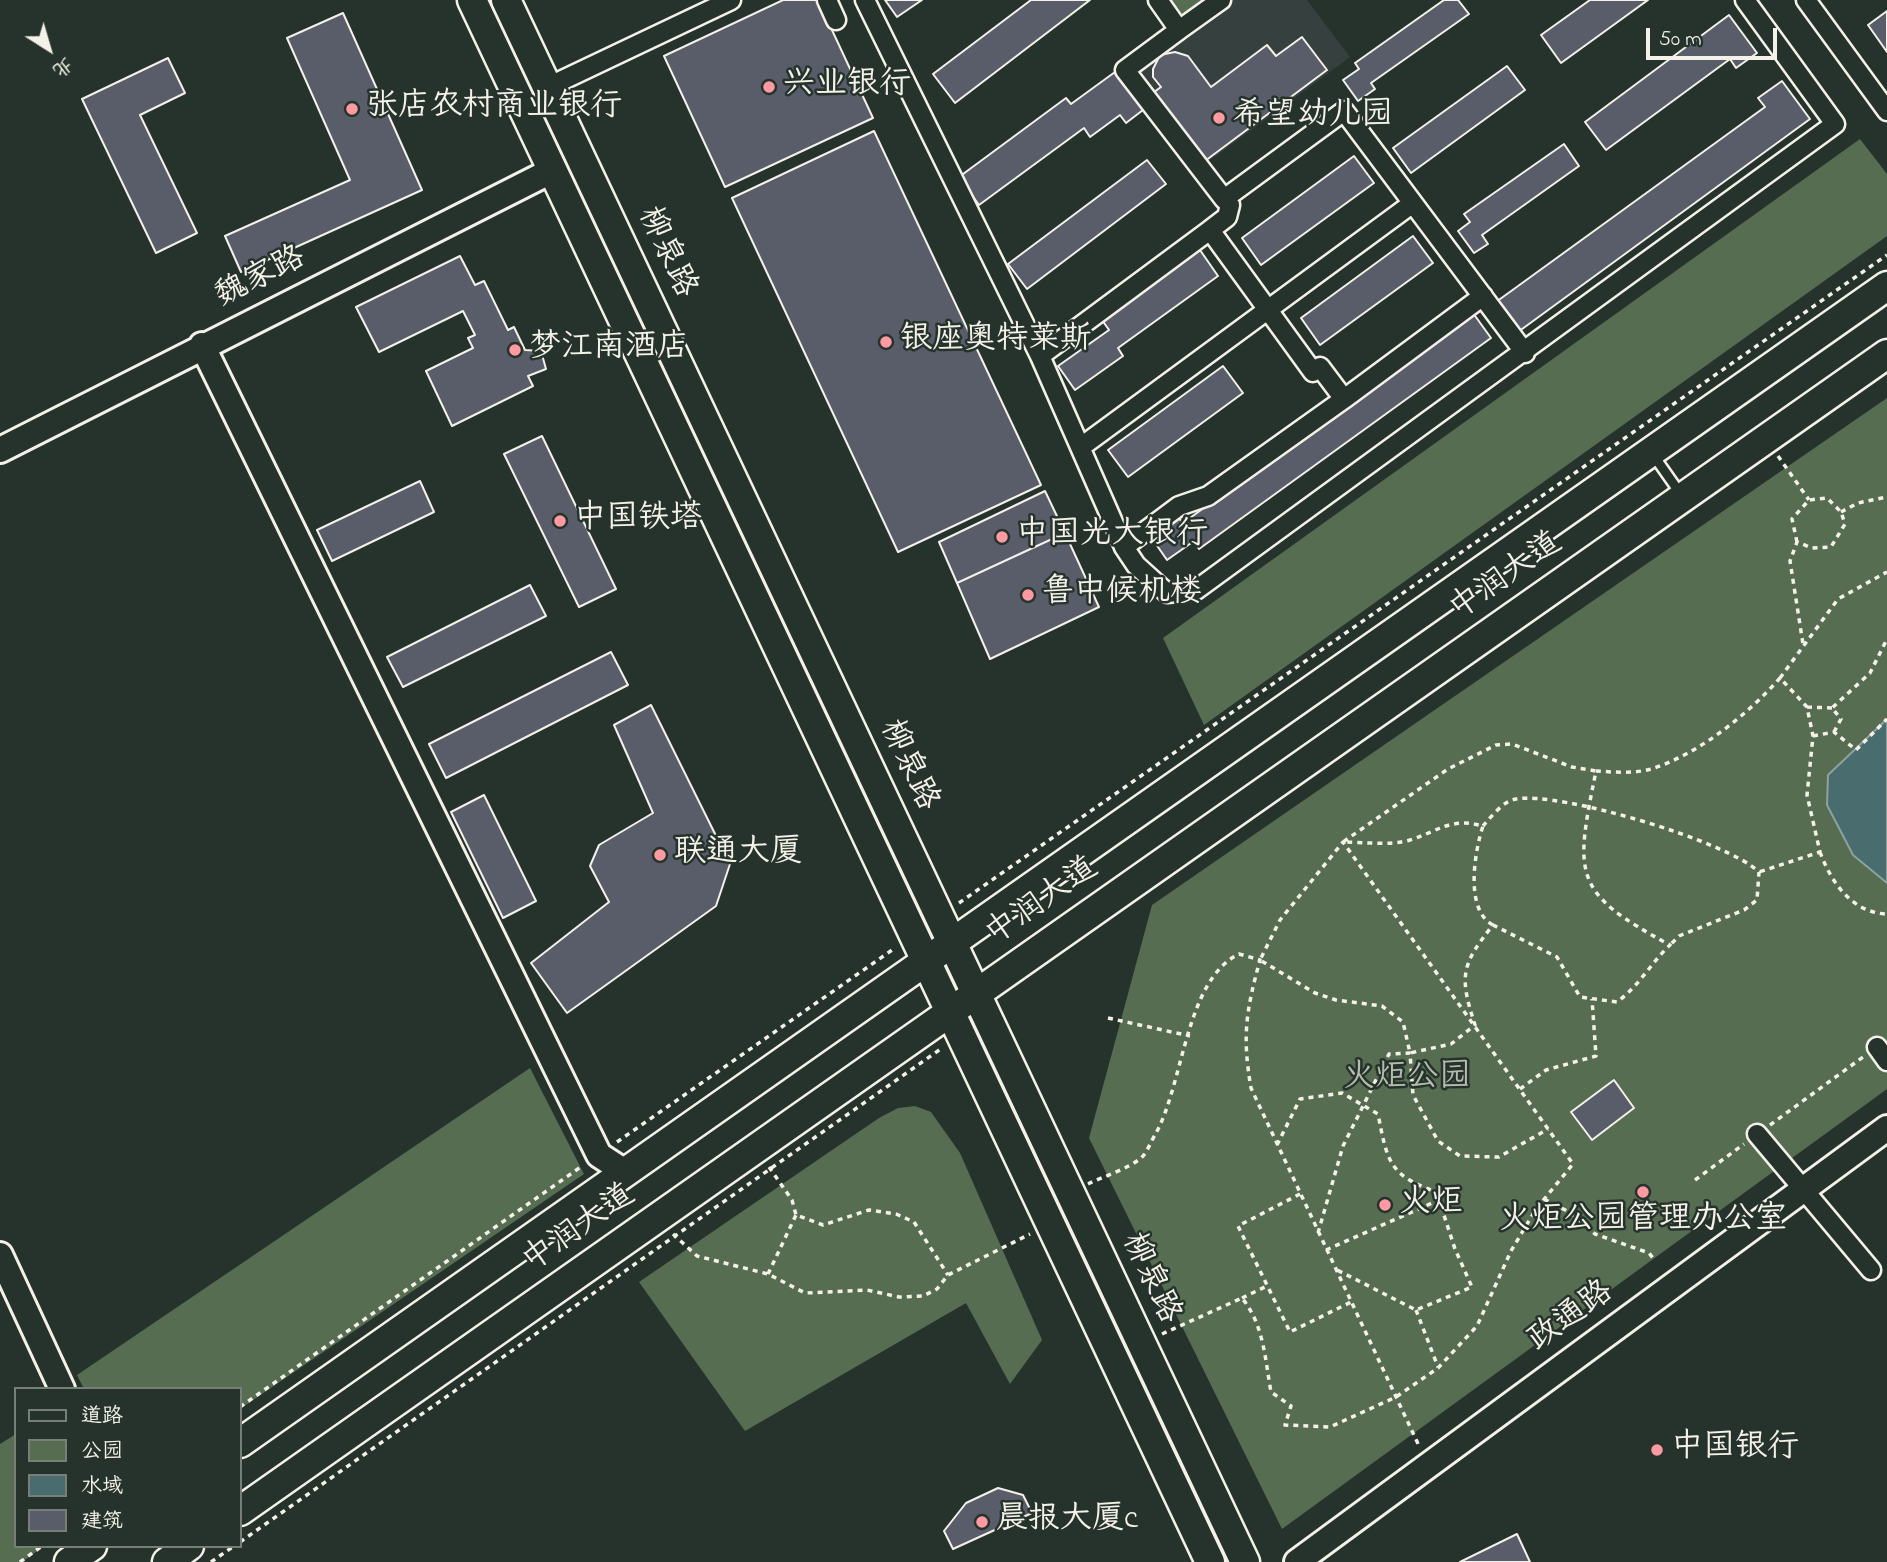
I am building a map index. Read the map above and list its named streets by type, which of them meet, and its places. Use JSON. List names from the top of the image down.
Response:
{
  "streets": {
    "main road": ["柳泉路", "中润大道"],
    "street": ["魏家路", "政通路"]
  },
  "crossings": [
    ["柳泉路", "魏家路"],
    ["柳泉路", "中润大道"]
  ],
  "parks": ["火炬公园"],
  "places": [
    "兴业银行",
    "张店农村商业银行",
    "希望幼儿园",
    "银座奥特莱斯",
    "梦江南酒店",
    "中国铁塔",
    "中国光大银行",
    "鲁中候机楼",
    "联通大厦",
    "火炬公园管理办公室",
    "火炬",
    "中国银行",
    "晨报大厦c"
  ],
  "legend": [
    "道路",
    "公园",
    "水域",
    "建筑"
  ],
  "scale_bar": "50 m",
  "north": "bottom right"
}
